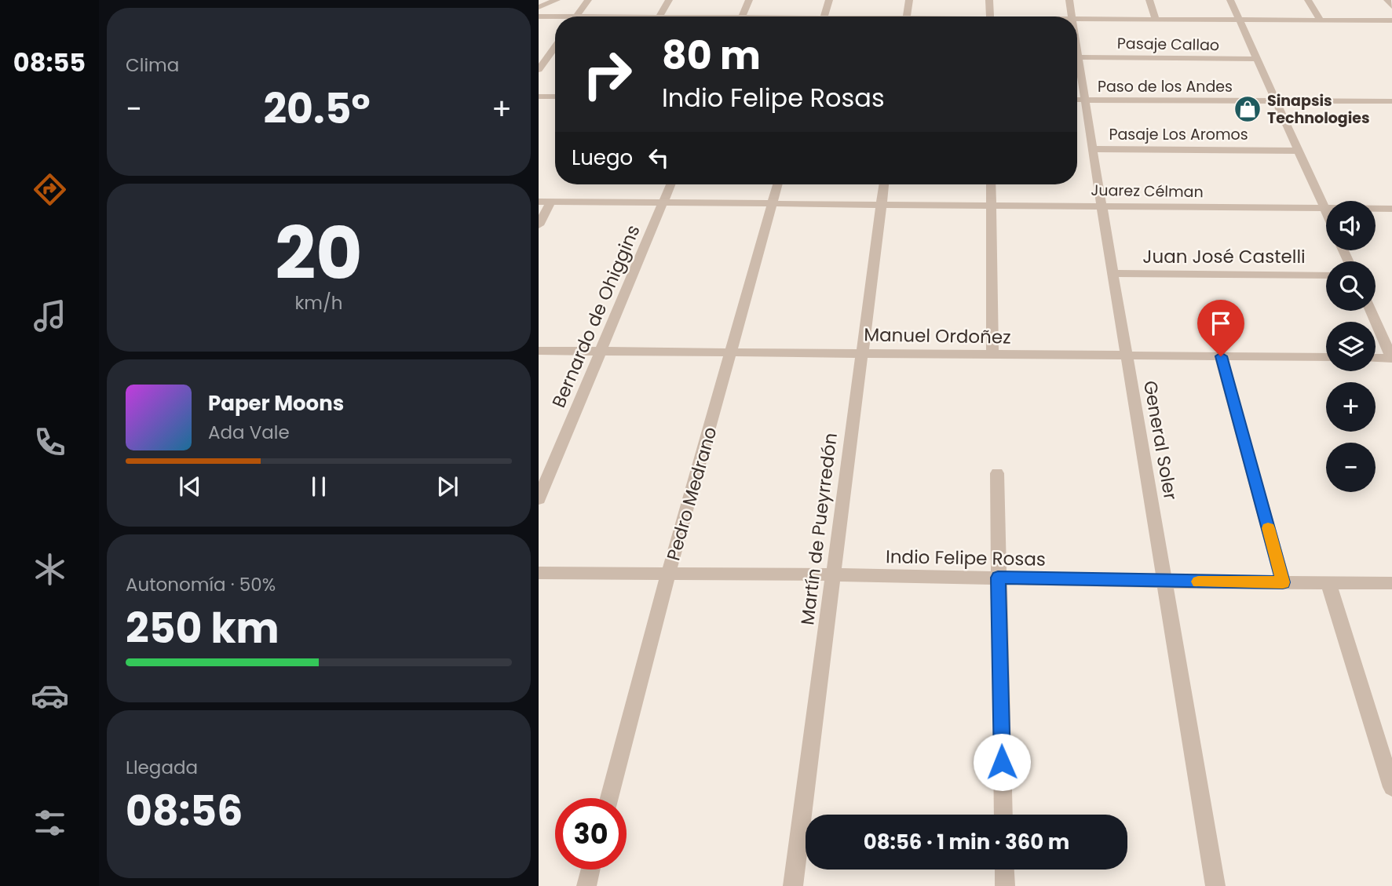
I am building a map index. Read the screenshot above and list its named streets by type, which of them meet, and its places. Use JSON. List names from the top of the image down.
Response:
{
  "streets": {
    "street": [
      "Pasaje Callao",
      "Paso de los Andes",
      "Pasaje Los Aromos",
      "Juarez Célman",
      "Juan José Castelli",
      "Bernardo de Ohiggins",
      "Manuel Ordoñez",
      "General Soler",
      "Pedro Medrano",
      "Martín de Pueyrredón",
      "Indio Felipe Rosas"
    ]
  },
  "crossings": [
    ["Pasaje Callao", "General Soler"],
    ["Paso de los Andes", "General Soler"],
    ["Pasaje Los Aromos", "General Soler"],
    ["Juarez Célman", "Bernardo de Ohiggins"],
    ["Juarez Célman", "General Soler"],
    ["Juarez Célman", "Pedro Medrano"],
    ["Juarez Célman", "Martín de Pueyrredón"],
    ["Juan José Castelli", "General Soler"],
    ["Bernardo de Ohiggins", "Manuel Ordoñez"],
    ["Manuel Ordoñez", "General Soler"],
    ["Manuel Ordoñez", "Pedro Medrano"],
    ["Manuel Ordoñez", "Martín de Pueyrredón"],
    ["General Soler", "Indio Felipe Rosas"],
    ["Pedro Medrano", "Indio Felipe Rosas"],
    ["Martín de Pueyrredón", "Indio Felipe Rosas"]
  ],
  "places": {
    "shop": ["Sinapsis Technologies"]
  },
  "page": {
    "tabs": "08:55",
    "tile": [
      "Clima",
      ["20", "km/h"],
      ["Autonomía · 50%", "250 km"],
      ["Llegada", "08:56"]
    ],
    "turn": ["80 m", "Indio Felipe Rosas"],
    "heat": ["−", "20.5°", "+"],
    "then": "Luego",
    "map_buttons": ["+", "−"],
    "song": ["Paper Moons", "Ada Vale"],
    "limit": "30",
    "trip": "08:56 · 1 min · 360 m"
  }
}
